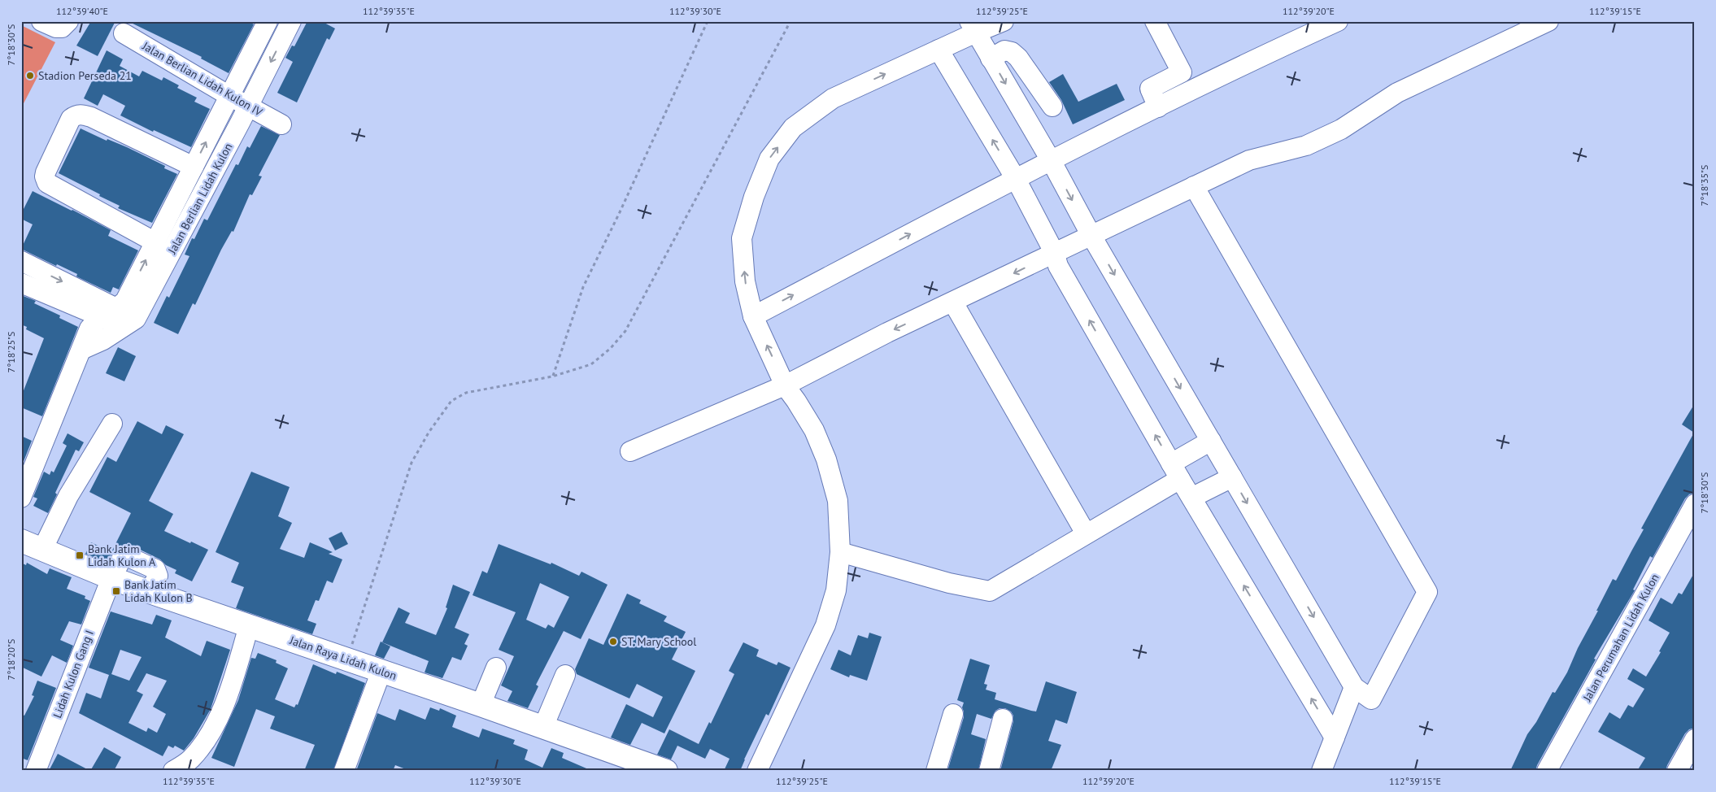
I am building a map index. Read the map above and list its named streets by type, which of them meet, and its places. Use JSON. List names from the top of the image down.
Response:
{
  "streets": {
    "main road": ["Jalan Raya Lidah Kulon"],
    "street": [
      "Jalan Berlian Lidah Kulon IV",
      "Jalan Berlian Lidah Kulon",
      "Jalan Perumahan Lidah Kulon",
      "Lidah Kulon Gang I"
    ]
  },
  "crossings": [
    ["Jalan Berlian Lidah Kulon IV", "Jalan Berlian Lidah Kulon"],
    ["Jalan Raya Lidah Kulon", "Lidah Kulon Gang I"]
  ],
  "places": {
    "other": ["Stadion Perseda 21", "ST. Mary School"],
    "transit": ["Bank Jatim Lidah Kulon A", "Bank Jatim Lidah Kulon B"]
  },
  "coordinates": [
    "112°39'40\"E",
    "112°39'35\"E",
    "112°39'30\"E",
    "112°39'25\"E",
    "112°39'20\"E",
    "112°39'15\"E",
    "7°18'30\"S",
    "7°18'35\"S",
    "7°18'25\"S",
    "7°18'20\"S"
  ]
}
